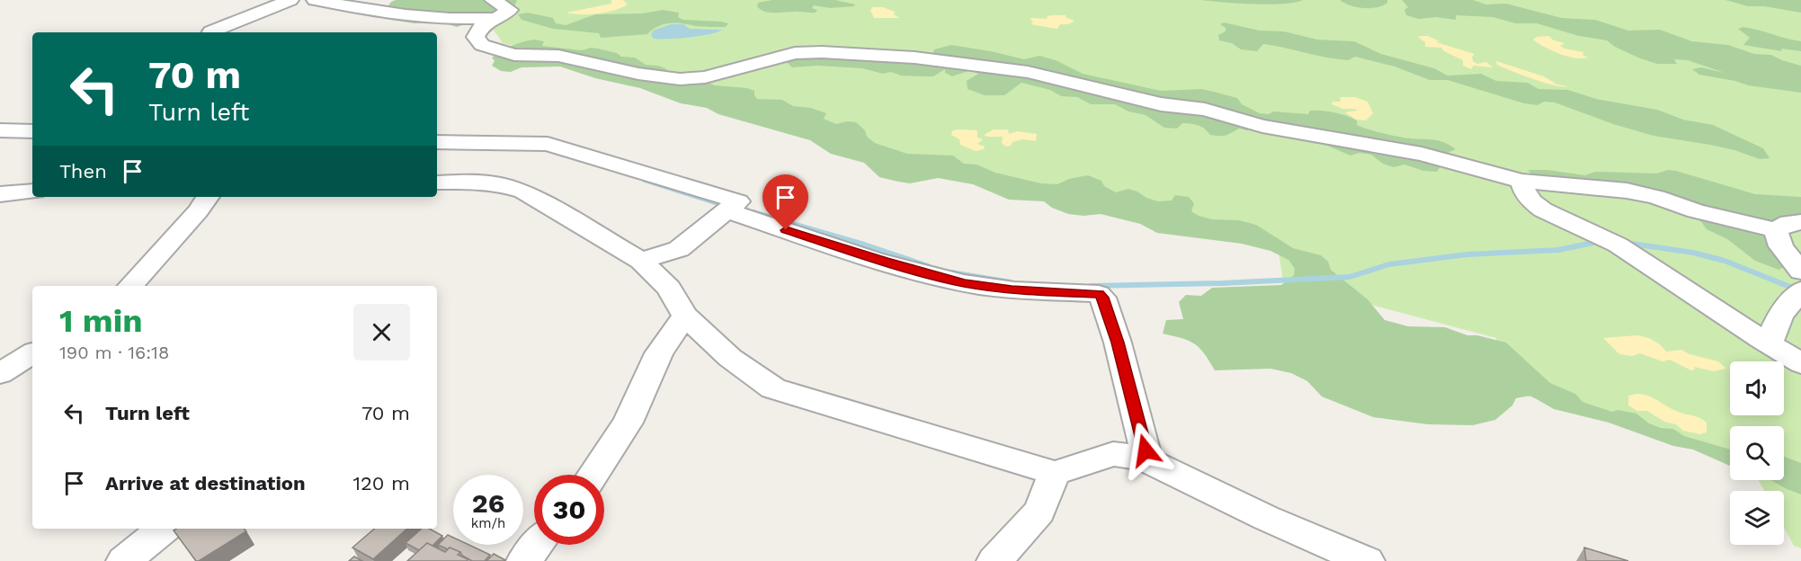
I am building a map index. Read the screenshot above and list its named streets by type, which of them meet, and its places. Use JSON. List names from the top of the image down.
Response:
{
  "page": {
    "turn": ["70 m", "Turn left"],
    "then": "Then",
    "heading": ["1 min", "190 m · 16:18"],
    "list": [
      {
        "name": "Turn left",
        "value": "70 m"
      },
      {
        "name": "Arrive at destination",
        "value": "120 m"
      }
    ],
    "speed": "26 km/h",
    "limit": "30"
  }
}
